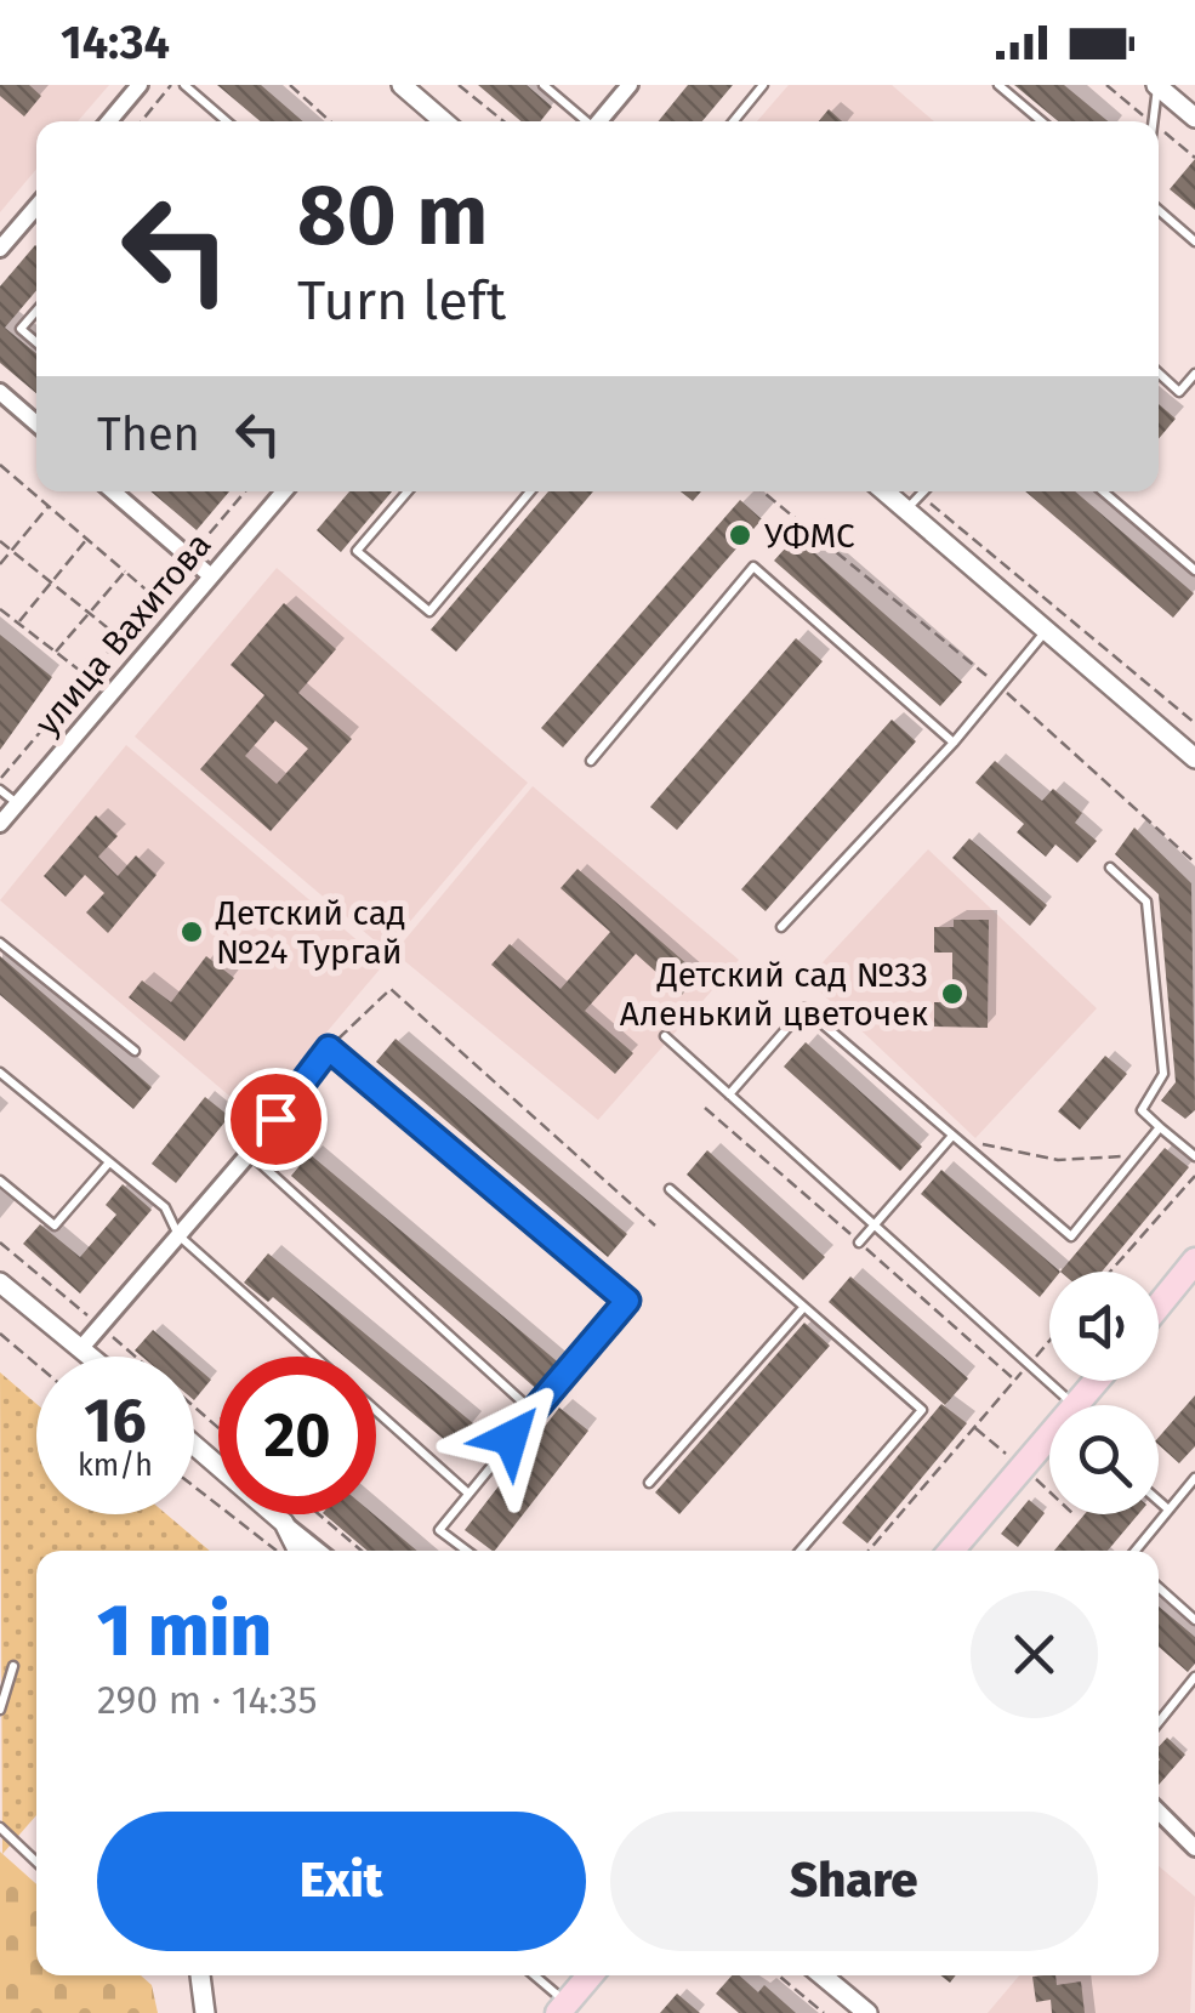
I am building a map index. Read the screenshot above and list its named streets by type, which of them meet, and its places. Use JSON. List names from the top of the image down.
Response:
{
  "streets": {
    "street": ["улица Вахитова"]
  },
  "places": ["УФМС", "Детский сад №24 Тургай", "Детский сад №33 Аленький цветочек"],
  "page": {
    "status": "14:34",
    "turn": ["80 m", "Turn left"],
    "then": "Then",
    "speed": "16 km/h",
    "limit": "20",
    "heading": ["1 min", "290 m · 14:35"],
    "buttons": ["Exit", "Share"]
  }
}
